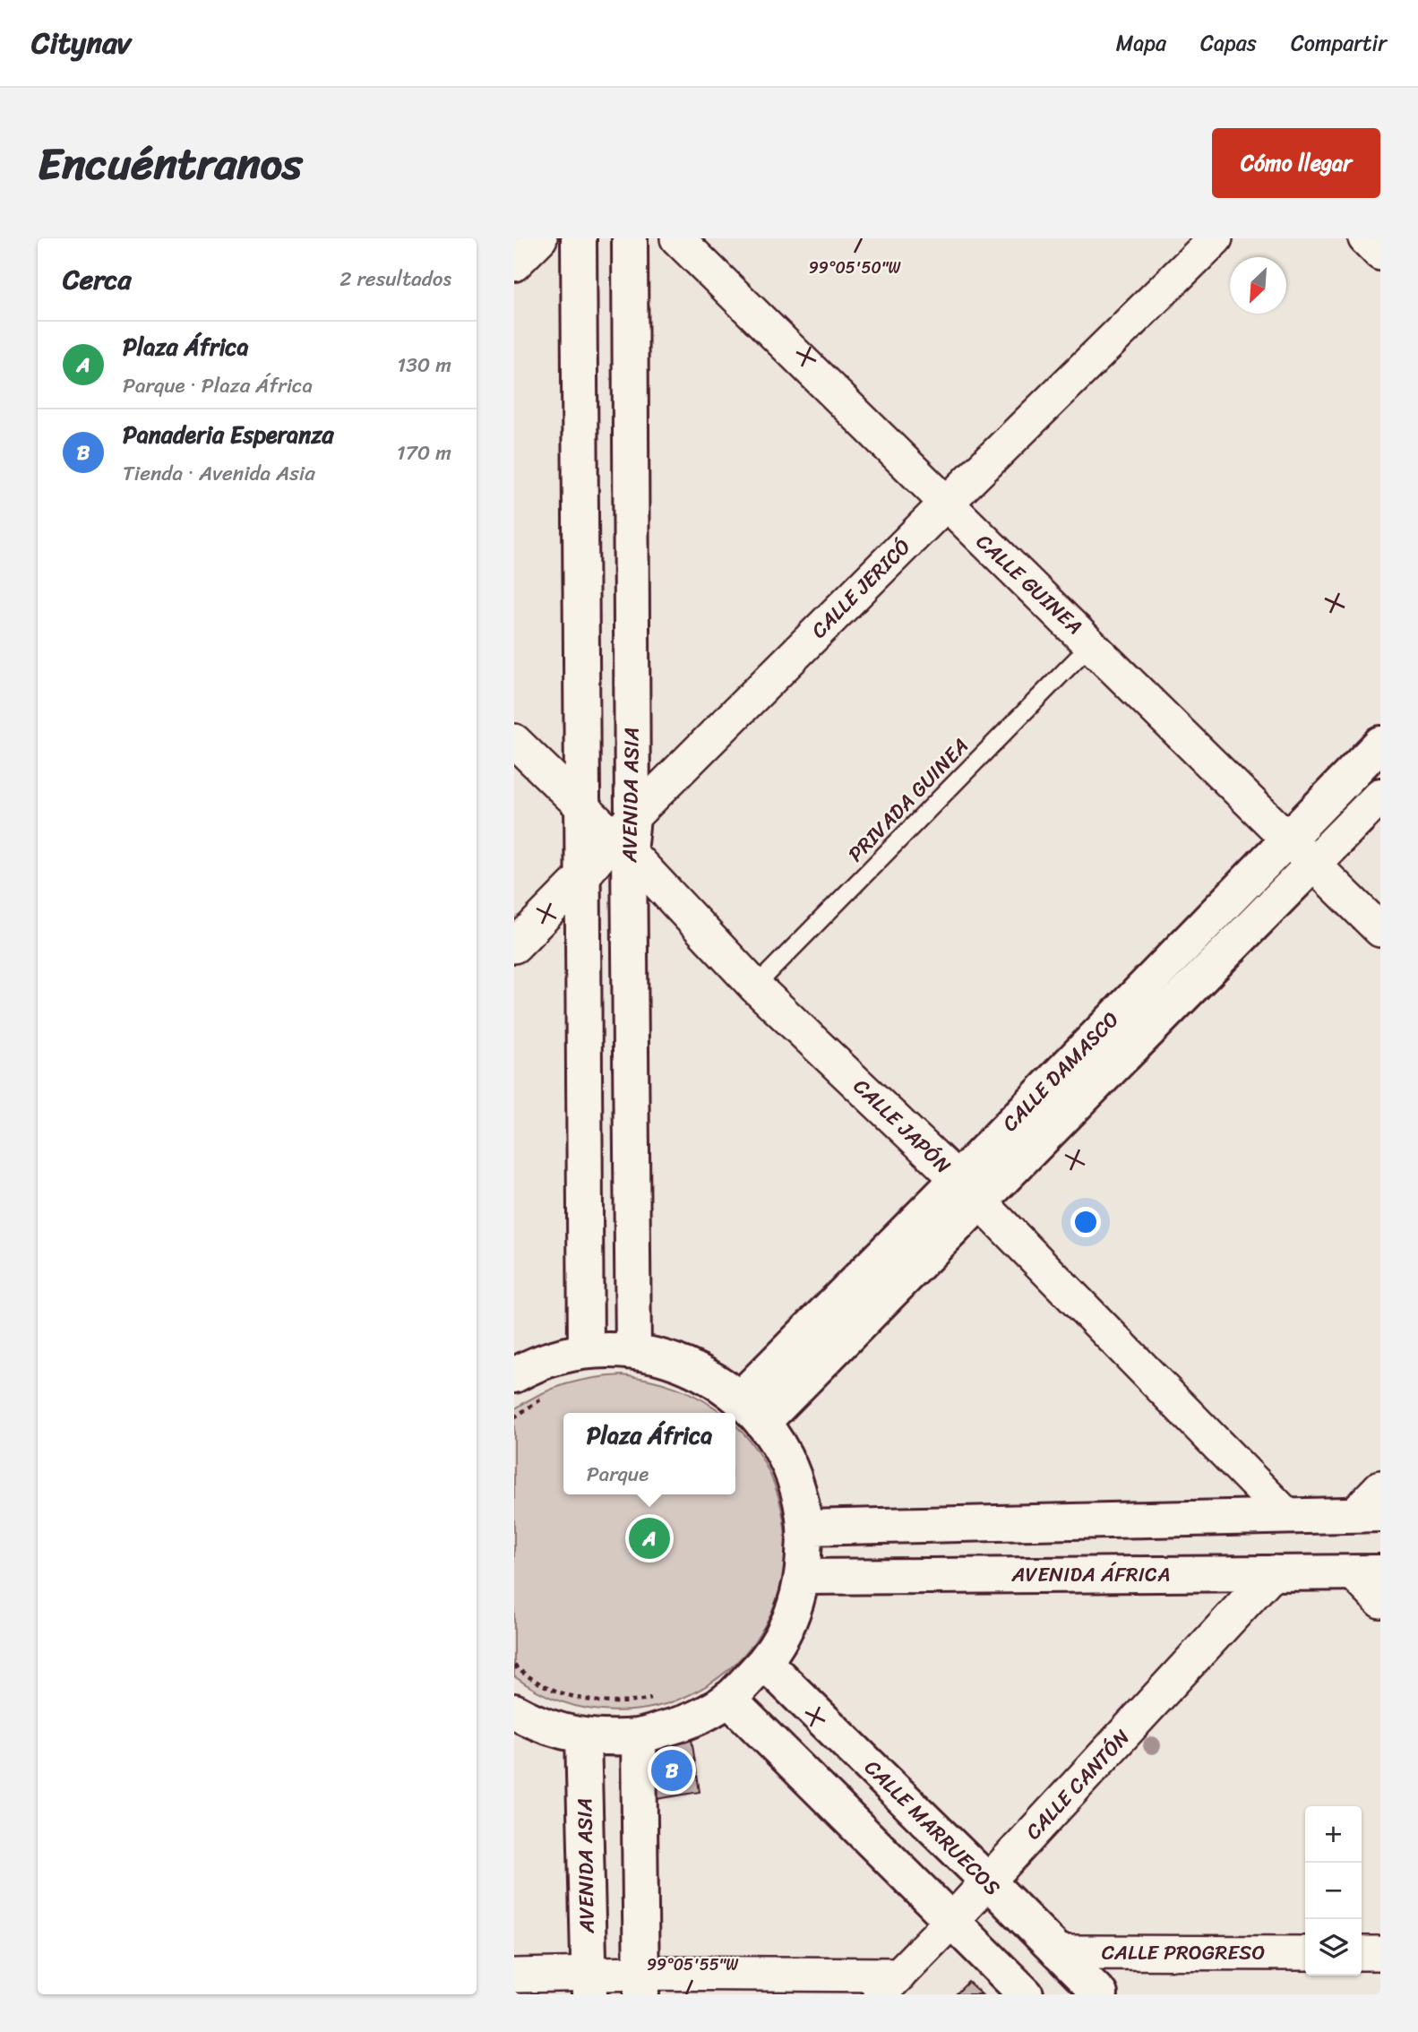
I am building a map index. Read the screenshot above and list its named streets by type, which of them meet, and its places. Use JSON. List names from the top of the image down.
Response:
{
  "streets": {
    "street": [
      "CALLE GUINEA",
      "CALLE JERICÓ",
      "AVENIDA ASIA",
      "CALLE DAMASCO",
      "CALLE JAPÓN",
      "AVENIDA ÁFRICA",
      "CALLE CANTÓN",
      "CALLE MARRUECOS",
      "CALLE PROGRESO"
    ],
    "lane": ["PRIVADA GUINEA"]
  },
  "crossings": [
    ["CALLE GUINEA", "CALLE JERICÓ"],
    ["CALLE GUINEA", "PRIVADA GUINEA"],
    ["CALLE GUINEA", "CALLE DAMASCO"],
    ["CALLE JERICÓ", "AVENIDA ASIA"],
    ["CALLE JERICÓ", "CALLE JAPÓN"],
    ["AVENIDA ASIA", "CALLE JAPÓN"],
    ["PRIVADA GUINEA", "CALLE JAPÓN"],
    ["CALLE DAMASCO", "CALLE JAPÓN"],
    ["AVENIDA ÁFRICA", "CALLE CANTÓN"],
    ["CALLE CANTÓN", "CALLE MARRUECOS"],
    ["CALLE MARRUECOS", "CALLE PROGRESO"]
  ],
  "north": "bottom left",
  "page": {
    "header": "Citynav",
    "nav": ["Mapa", "Capas", "Compartir"],
    "title": "Encuéntranos",
    "buttons": "Cómo llegar",
    "heading": ["Cerca", "2 resultados"],
    "list": [
      {
        "mark": "A",
        "name": "Plaza África",
        "note": "Parque · Plaza África",
        "value": "130 m"
      },
      {
        "mark": "B",
        "name": "Panaderia Esperanza",
        "note": "Tienda · Avenida Asia",
        "value": "170 m"
      }
    ],
    "popup": ["Plaza África", "Parque"],
    "pins": ["A", "B"],
    "map_buttons": ["+", "−"]
  },
  "coordinates": ["99°05'50\"W", "99°05'55\"W"]
}
